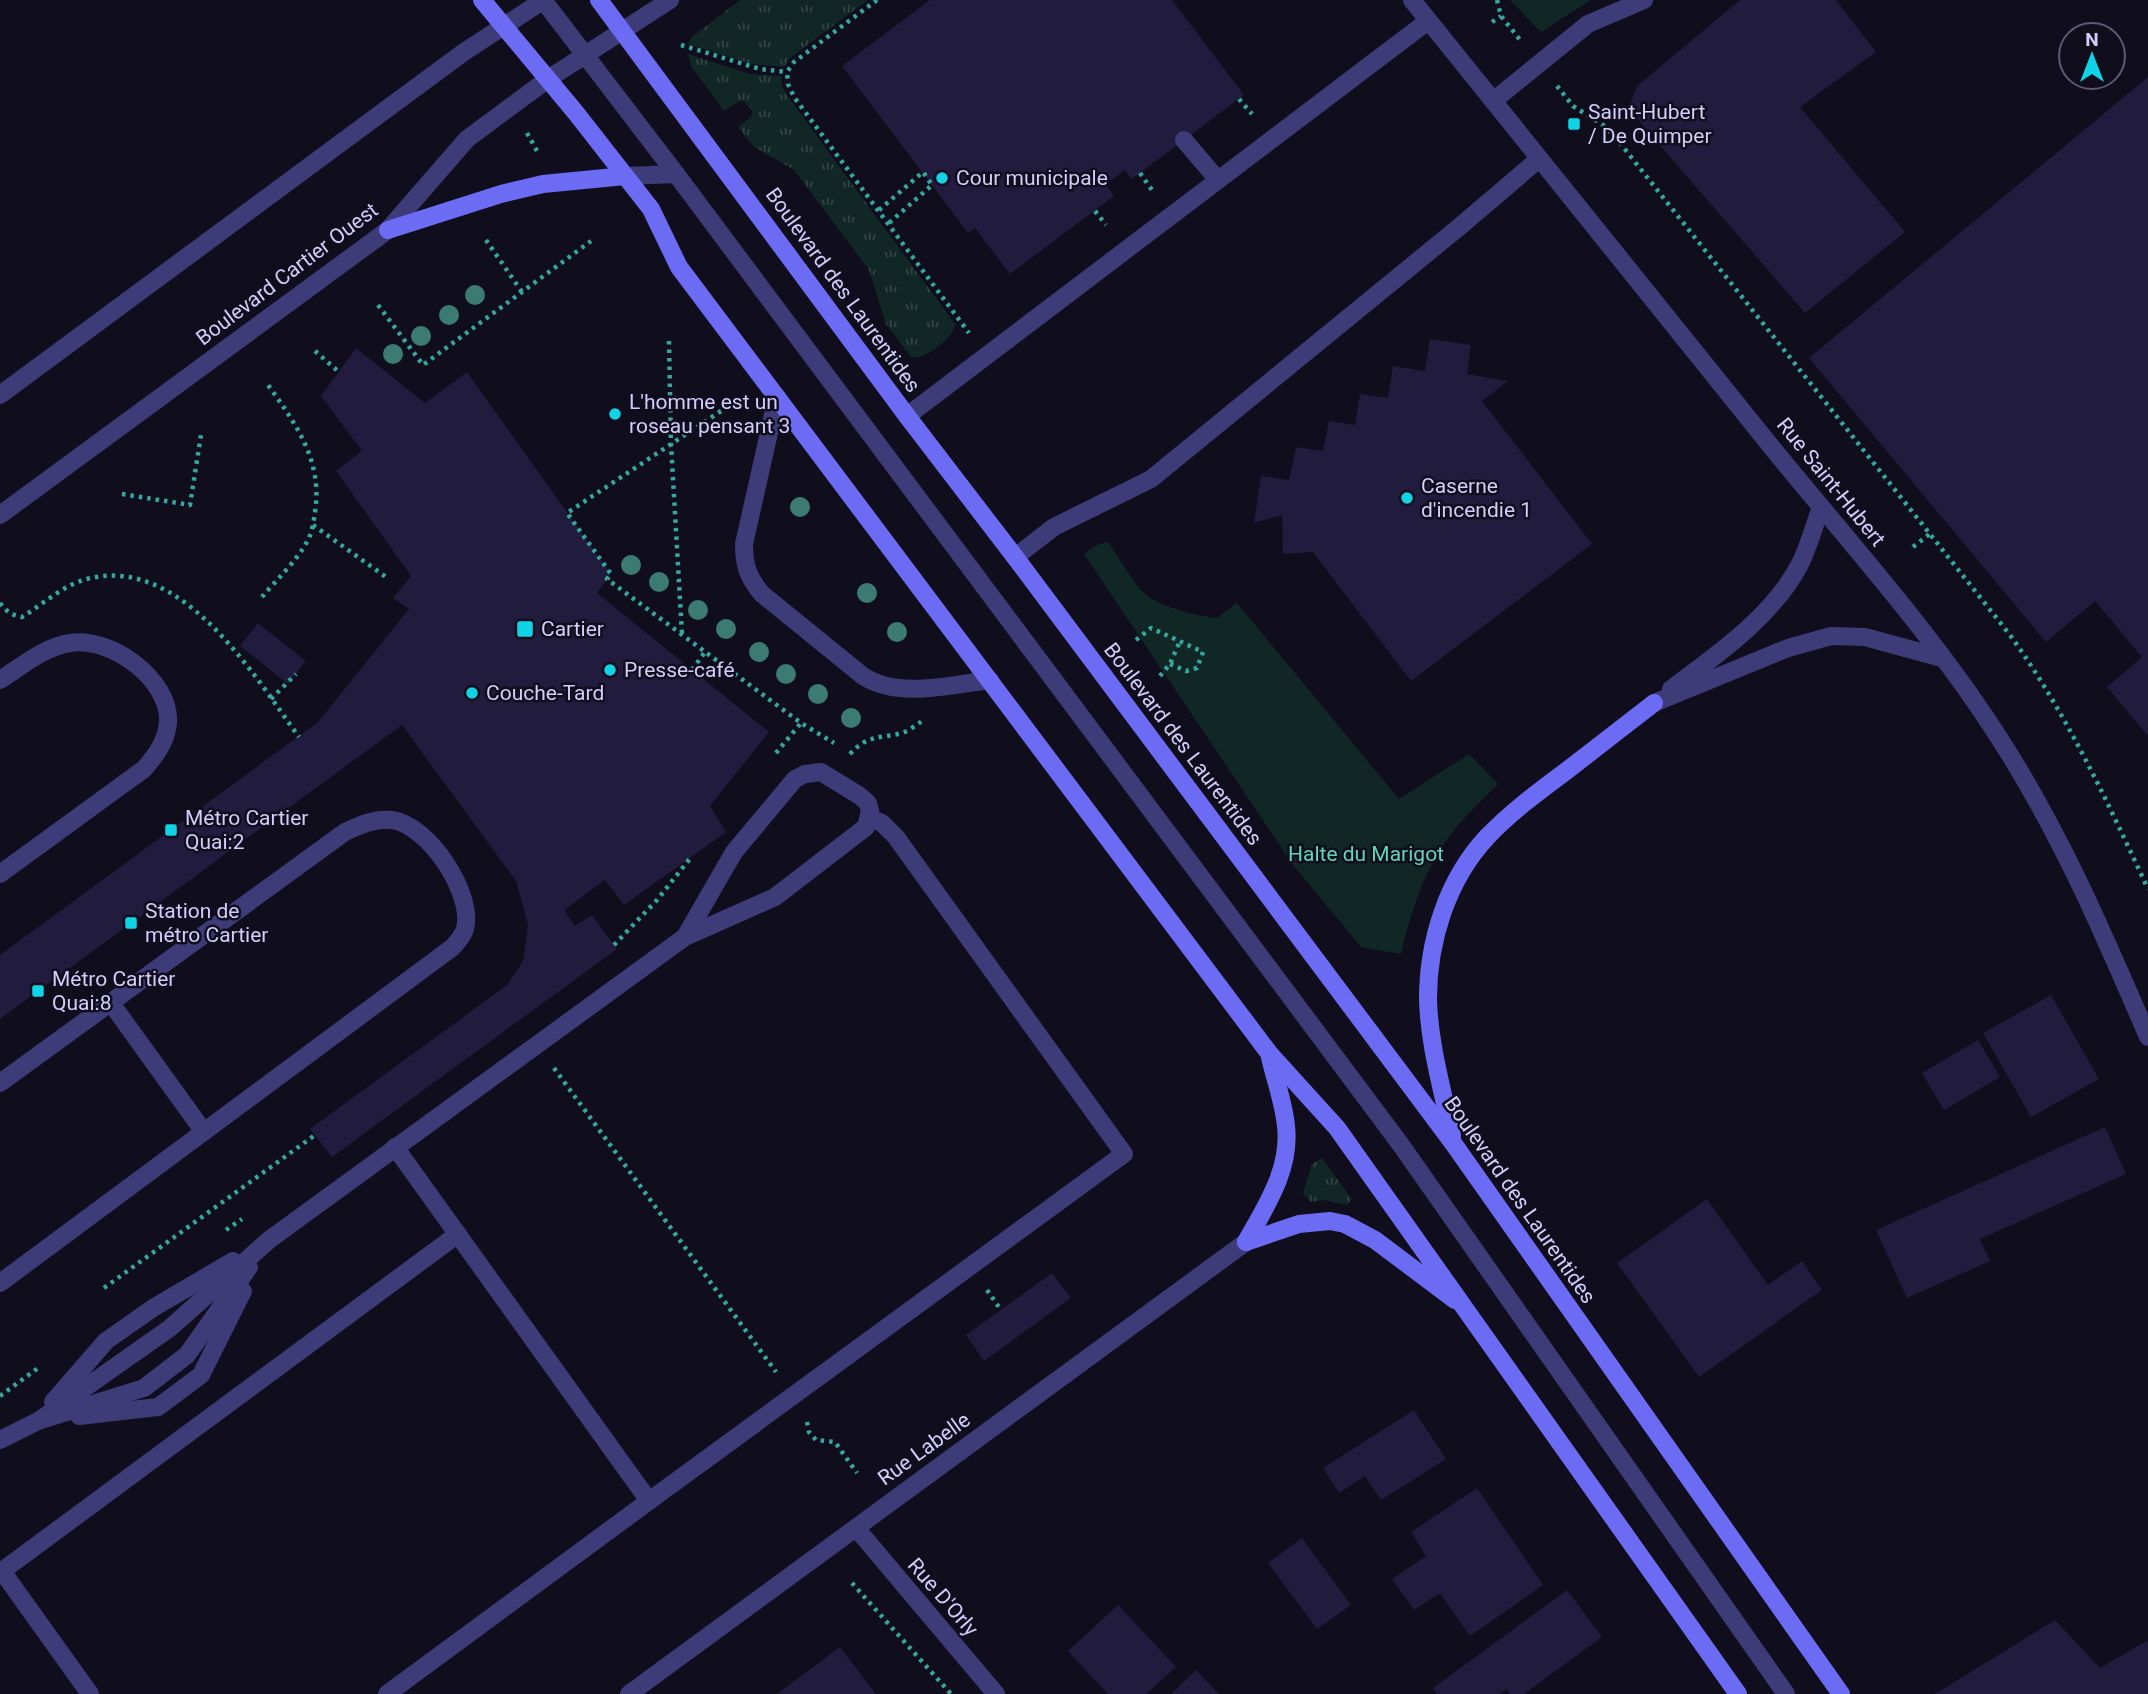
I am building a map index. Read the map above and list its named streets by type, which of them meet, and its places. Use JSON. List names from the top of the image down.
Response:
{
  "streets": {
    "main road": ["Boulevard des Laurentides"],
    "street": [
      "Boulevard Cartier Ouest",
      "Rue Saint-Hubert",
      "Rue Labelle",
      "Rue D'Orly"
    ]
  },
  "crossings": [
    ["Boulevard Cartier Ouest", "Boulevard des Laurentides"],
    ["Rue Labelle", "Rue D'Orly"]
  ],
  "parks": ["Halte du Marigot"],
  "places": {
    "transit": [
      "Saint-Hubert / De Quimper",
      "Cartier",
      "Métro Cartier Quai:2",
      "Station de métro Cartier",
      "Métro Cartier Quai:8"
    ],
    "other": [
      "Cour municipale",
      "L'homme est un roseau pensant 3",
      "Caserne d'incendie 1",
      "Presse-café",
      "Couche-Tard"
    ]
  },
  "north": "top"
}
